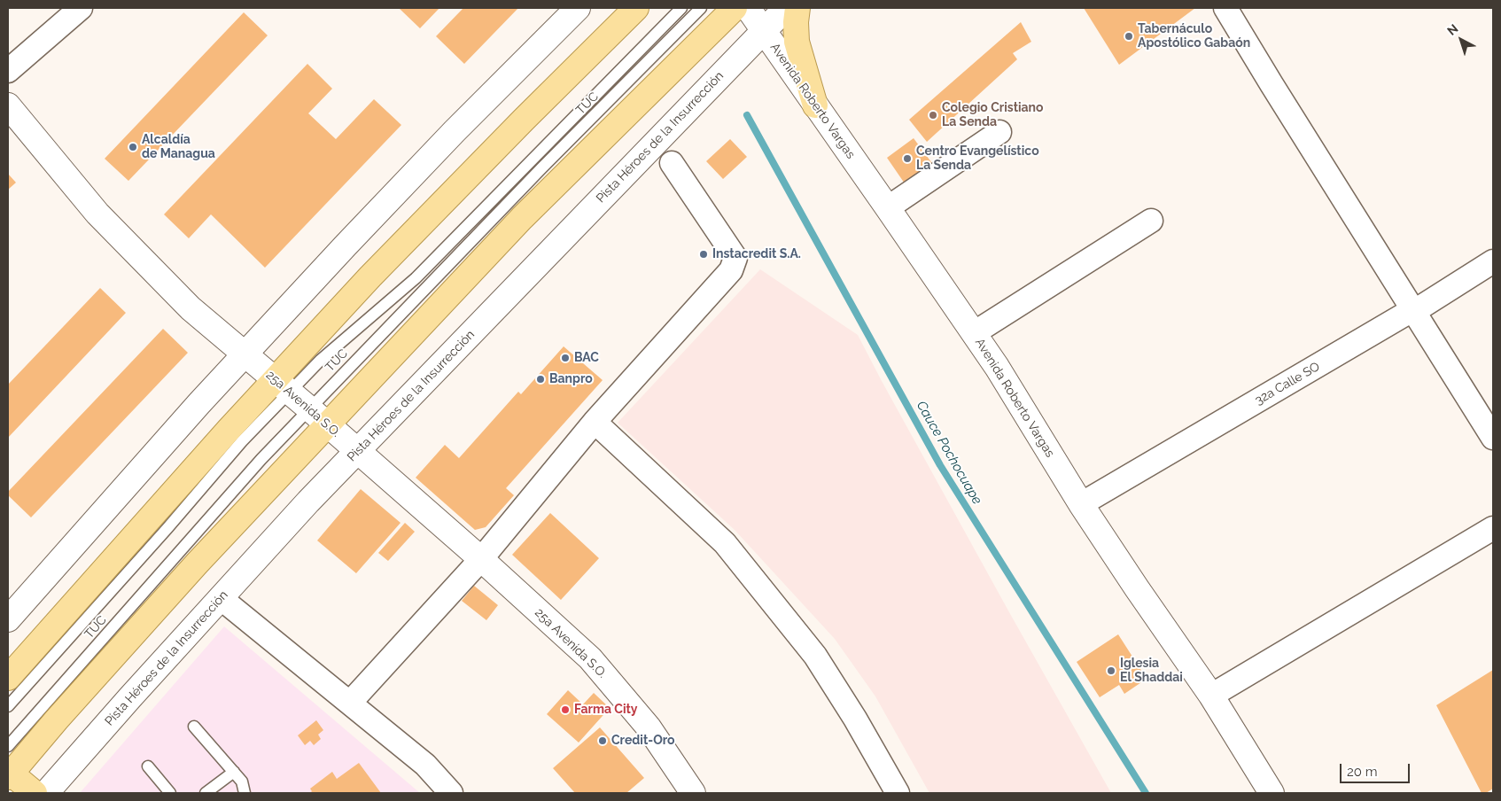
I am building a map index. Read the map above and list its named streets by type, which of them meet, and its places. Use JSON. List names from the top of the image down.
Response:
{
  "streets": {
    "street": [
      "Avenida Roberto Vargas",
      "Pista Héroes de la Insurrección",
      "32a Calle SO",
      "25a Avenida S.O."
    ],
    "lane": ["TUC"]
  },
  "crossings": [
    ["Avenida Roberto Vargas", "Pista Héroes de la Insurrección"],
    ["Avenida Roberto Vargas", "32a Calle SO"],
    ["TUC", "25a Avenida S.O."],
    ["Pista Héroes de la Insurrección", "25a Avenida S.O."]
  ],
  "water": ["Cauce Pochocuape"],
  "places": [
    "Tabernáculo Apostólico Gabaón",
    "Colegio Cristiano La Senda",
    "Alcaldía de Managua",
    "Centro Evangelístico La Senda",
    "Instacredit S.A.",
    "BAC",
    "Banpro",
    "Iglesia El Shaddai",
    "Farma City",
    "Credit-Oro"
  ],
  "scale_bar": "20 m",
  "north": "top left"
}
